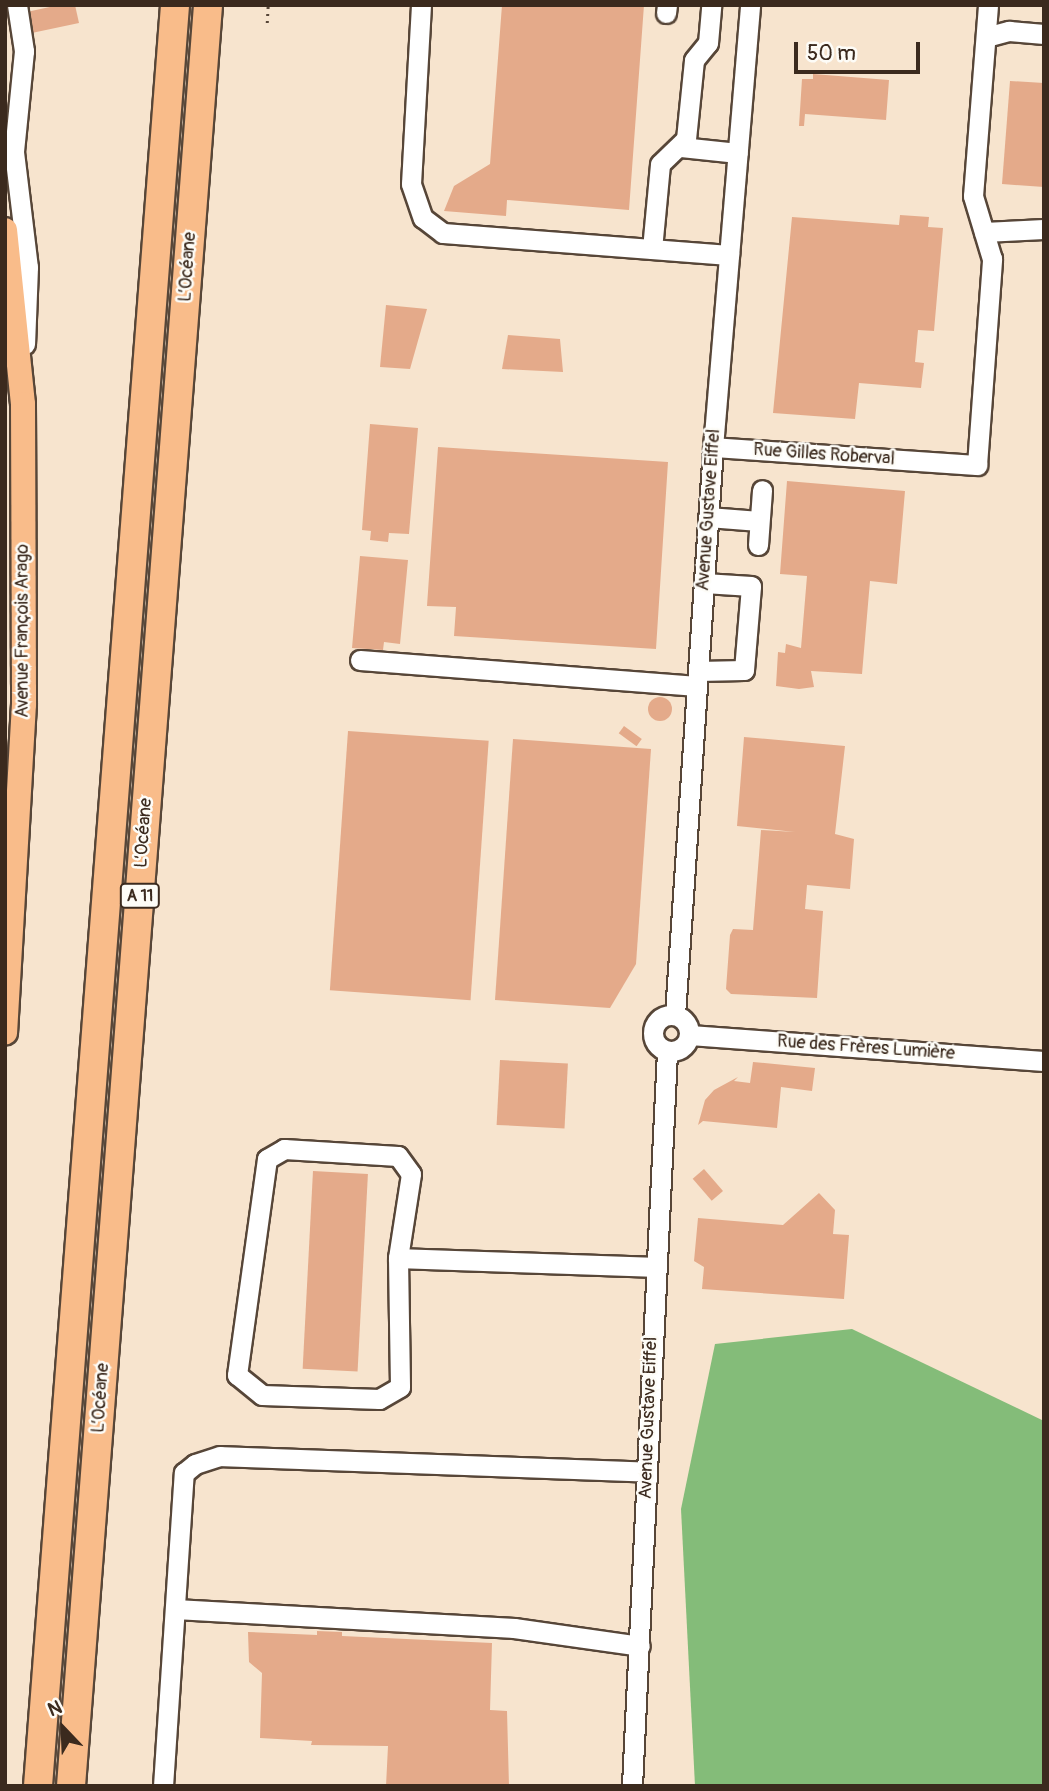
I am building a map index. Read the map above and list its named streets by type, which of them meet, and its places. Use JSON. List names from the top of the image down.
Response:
{
  "streets": {
    "highway": ["L’Océane", "A 11"],
    "main road": ["Avenue François Arago"],
    "street": ["Rue Gilles Roberval", "Avenue Gustave Eiffel", "Rue des Frères Lumière"]
  },
  "crossings": [
    ["Rue Gilles Roberval", "Avenue Gustave Eiffel"],
    ["Avenue Gustave Eiffel", "Rue des Frères Lumière"]
  ],
  "scale_bar": "50 m",
  "north": "top left"
}
